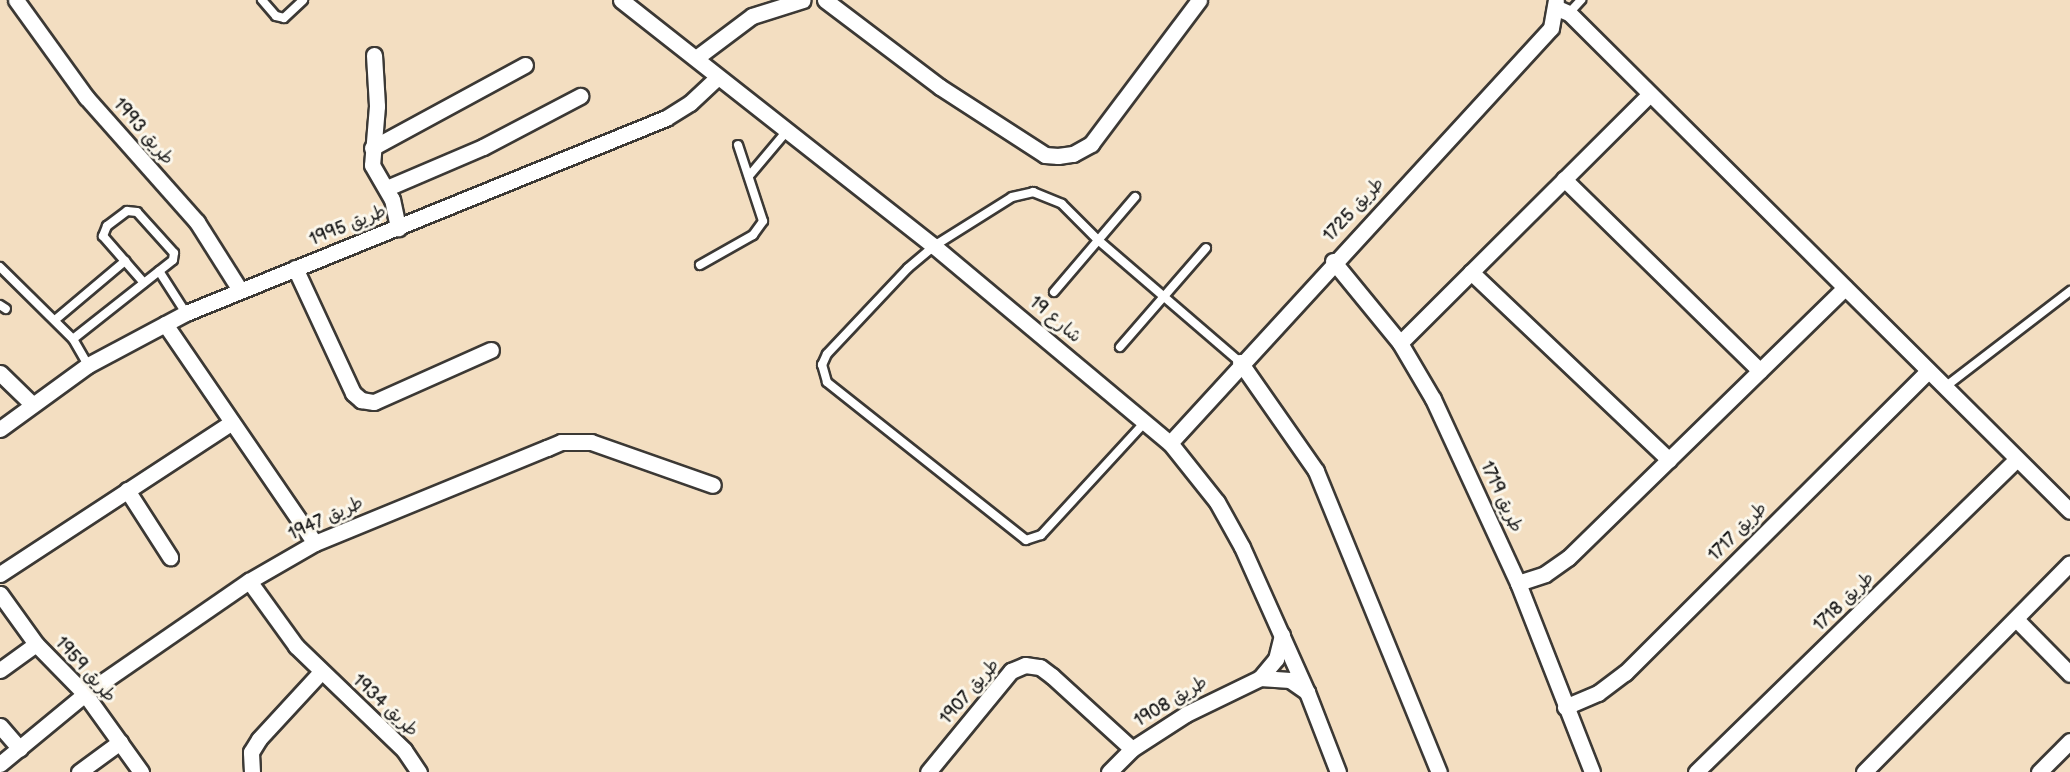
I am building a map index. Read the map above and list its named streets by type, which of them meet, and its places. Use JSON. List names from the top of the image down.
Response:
{
  "streets": {
    "street": [
      "طريق 1993",
      "طريق 1725",
      "طريق 1995",
      "شارع 19",
      "طريق 1719",
      "طريق 1947",
      "طريق 1717",
      "طريق 1718",
      "طريق 1959",
      "طريق 1907",
      "طريق 1908",
      "طريق 1934"
    ]
  },
  "crossings": [
    ["طريق 1993", "طريق 1995"],
    ["طريق 1725", "شارع 19"],
    ["طريق 1725", "طريق 1719"],
    ["طريق 1995", "شارع 19"],
    ["شارع 19", "طريق 1908"],
    ["طريق 1719", "طريق 1717"],
    ["طريق 1947", "طريق 1959"],
    ["طريق 1947", "طريق 1934"],
    ["طريق 1907", "طريق 1908"]
  ]
}
